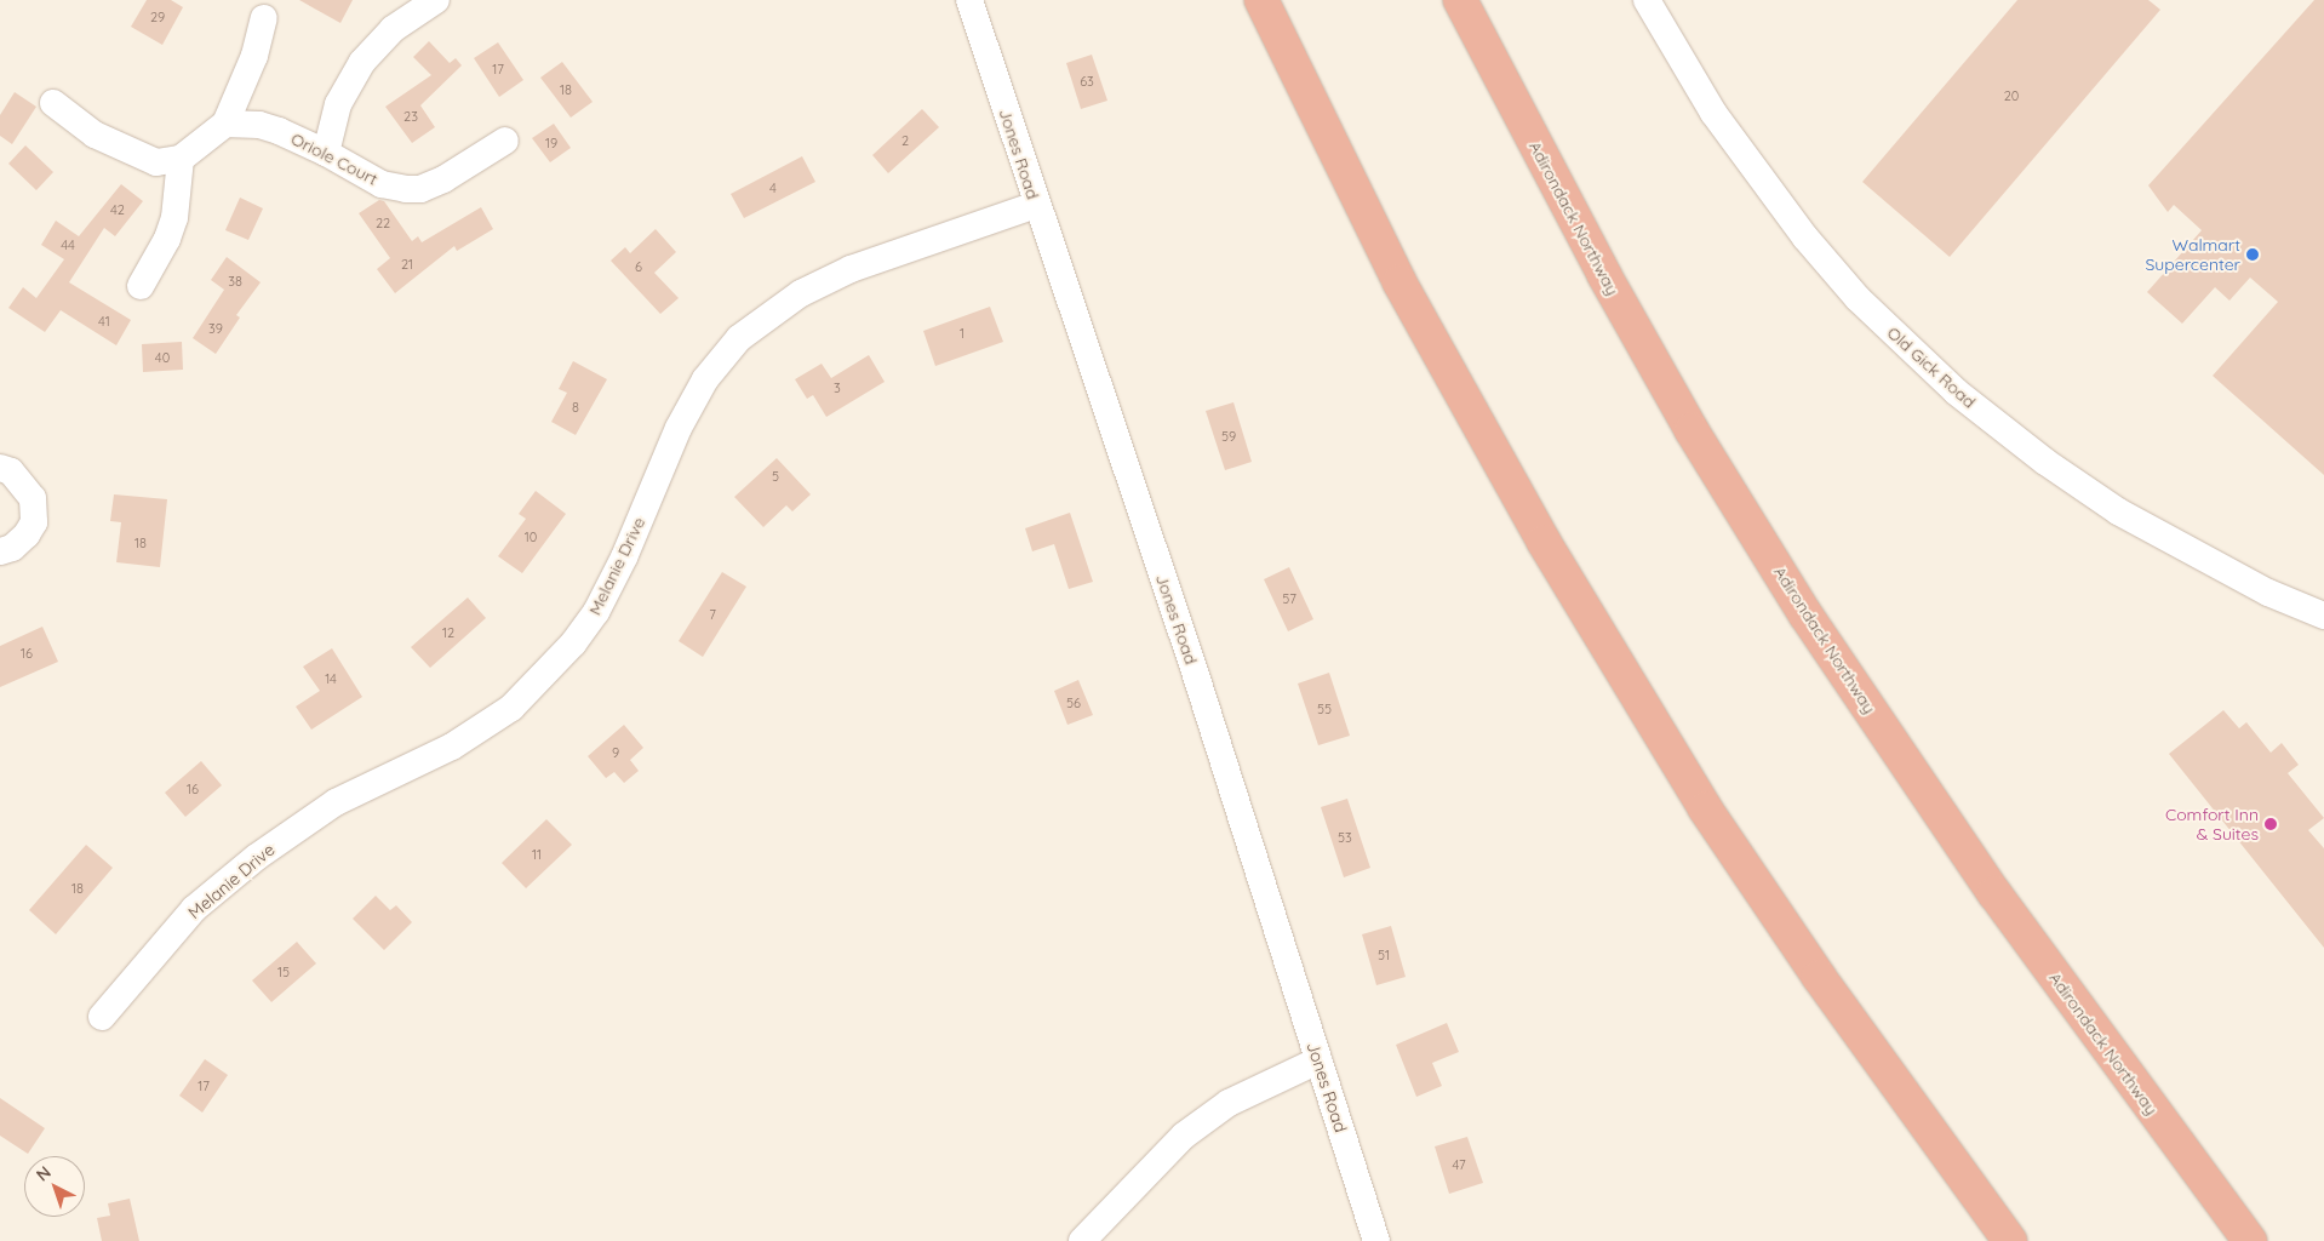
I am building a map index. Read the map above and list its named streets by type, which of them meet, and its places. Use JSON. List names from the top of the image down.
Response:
{
  "streets": {
    "highway": ["Adirondack Northway"],
    "street": [
      "Jones Road",
      "Oriole Court",
      "Old Gick Road",
      "Melanie Drive"
    ]
  },
  "crossings": [
    ["Jones Road", "Melanie Drive"]
  ],
  "places": ["Walmart Supercenter", "Comfort Inn & Suites"],
  "house_numbers": [
    "29",
    "17",
    "63",
    "18",
    "20",
    "23",
    "2",
    "19",
    "4",
    "42",
    "22",
    "44",
    "21",
    "6",
    "38",
    "41",
    "39",
    "1",
    "40",
    "3",
    "8",
    "59",
    "5",
    "10",
    "18",
    "57",
    "7",
    "12",
    "16",
    "14",
    "56",
    "55",
    "9",
    "16",
    "53",
    "11",
    "18",
    "51",
    "15",
    "17",
    "47"
  ],
  "north": "top left"
}
